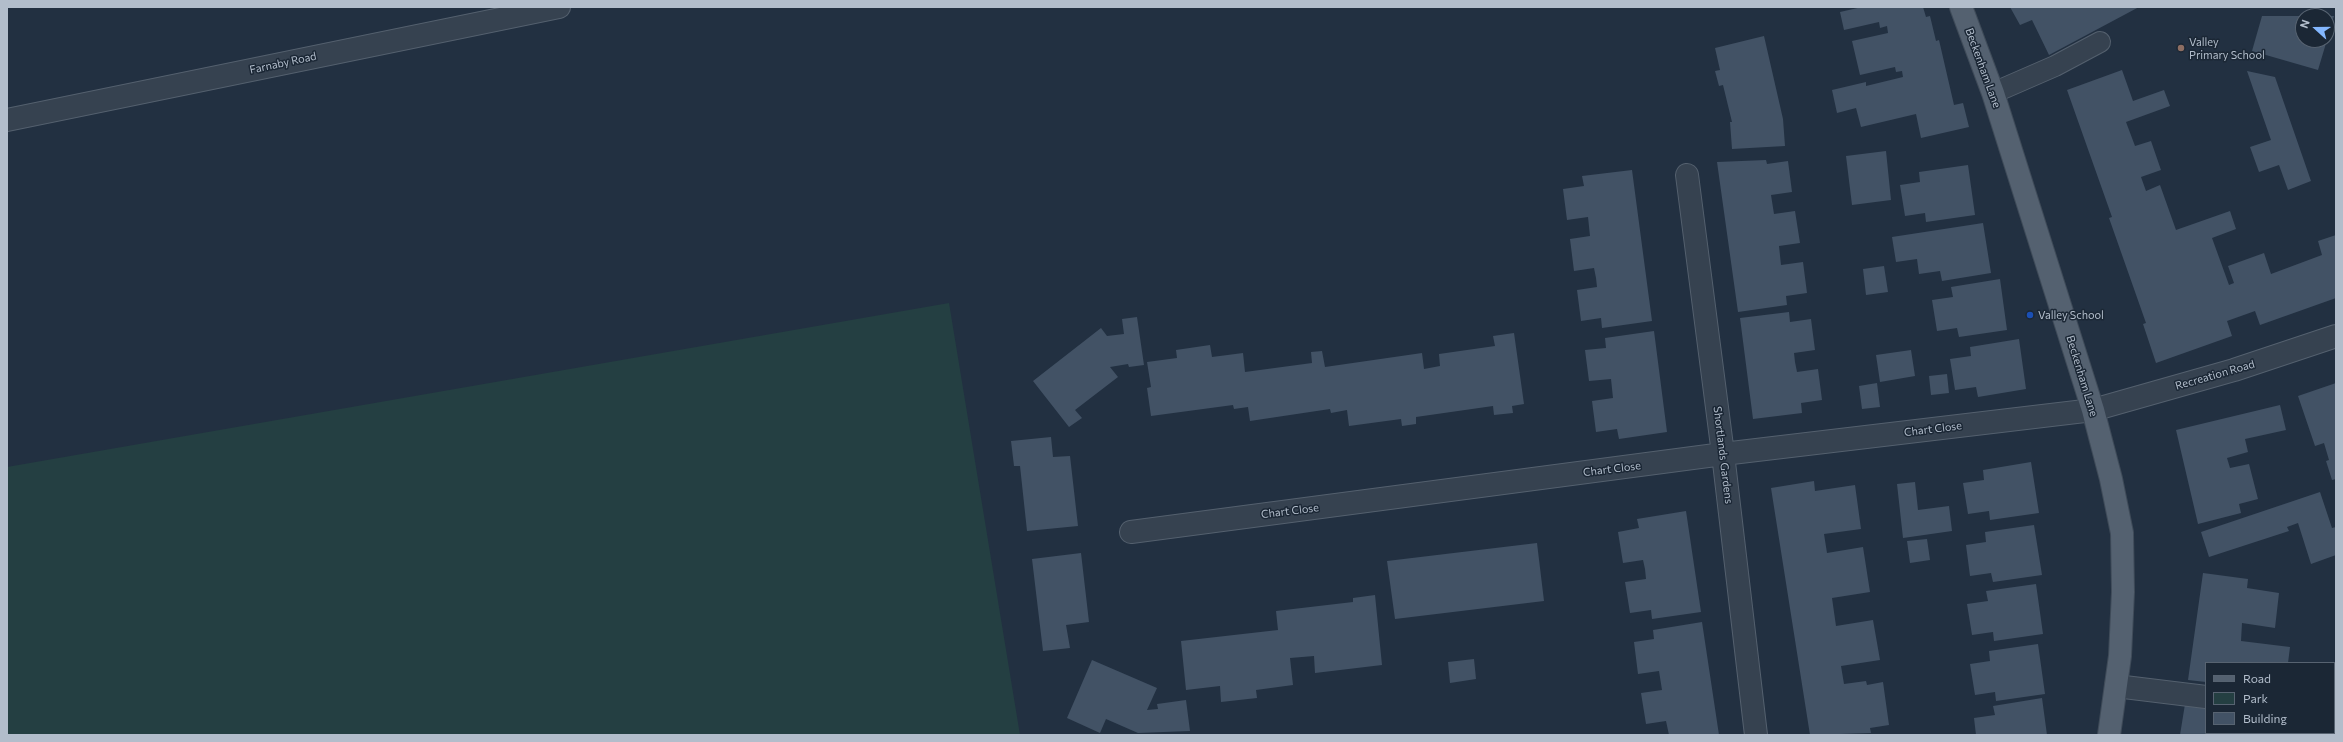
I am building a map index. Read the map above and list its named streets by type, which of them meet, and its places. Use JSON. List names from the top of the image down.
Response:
{
  "streets": {
    "main road": ["Beckenham Lane"],
    "street": [
      "Farnaby Road",
      "Recreation Road",
      "Chart Close",
      "Shortlands Gardens"
    ]
  },
  "crossings": [
    ["Beckenham Lane", "Recreation Road"],
    ["Beckenham Lane", "Chart Close"],
    ["Recreation Road", "Chart Close"],
    ["Chart Close", "Shortlands Gardens"]
  ],
  "places": ["Valley Primary School", "Valley School"],
  "legend": ["Road", "Park", "Building"],
  "north": "left"
}
